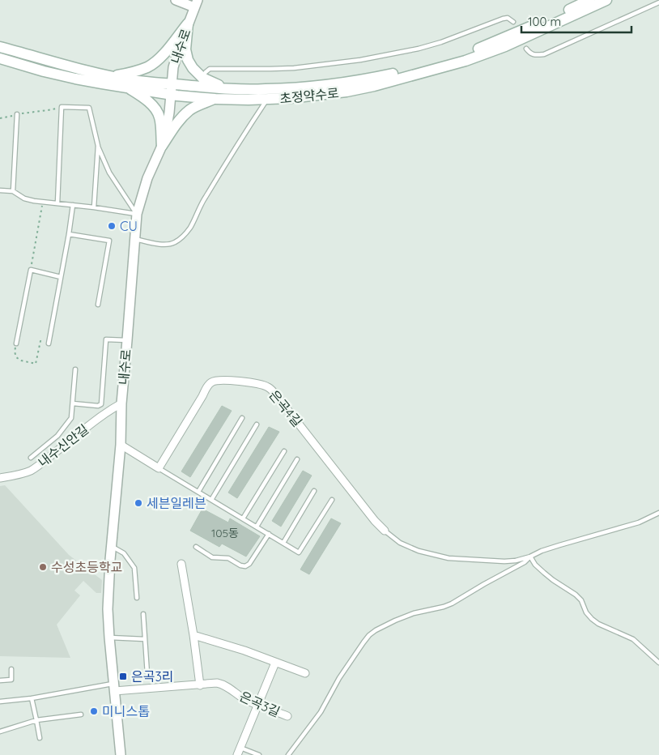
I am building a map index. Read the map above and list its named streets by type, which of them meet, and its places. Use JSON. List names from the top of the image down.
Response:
{
  "streets": {
    "main road": ["초정약수로"],
    "street": [
      "내수로",
      "은곡4길",
      "내수신안길",
      "은곡3길"
    ]
  },
  "crossings": [
    ["내수로", "초정약수로"],
    ["내수로", "내수신안길"],
    ["내수로", "은곡3길"]
  ],
  "places": {
    "other": [
      "CU",
      "세븐일레븐",
      "수성초등학교",
      "미니스톱"
    ],
    "transit": ["은곡3리"]
  },
  "house_numbers": ["105동"],
  "scale_bar": "100 m"
}
